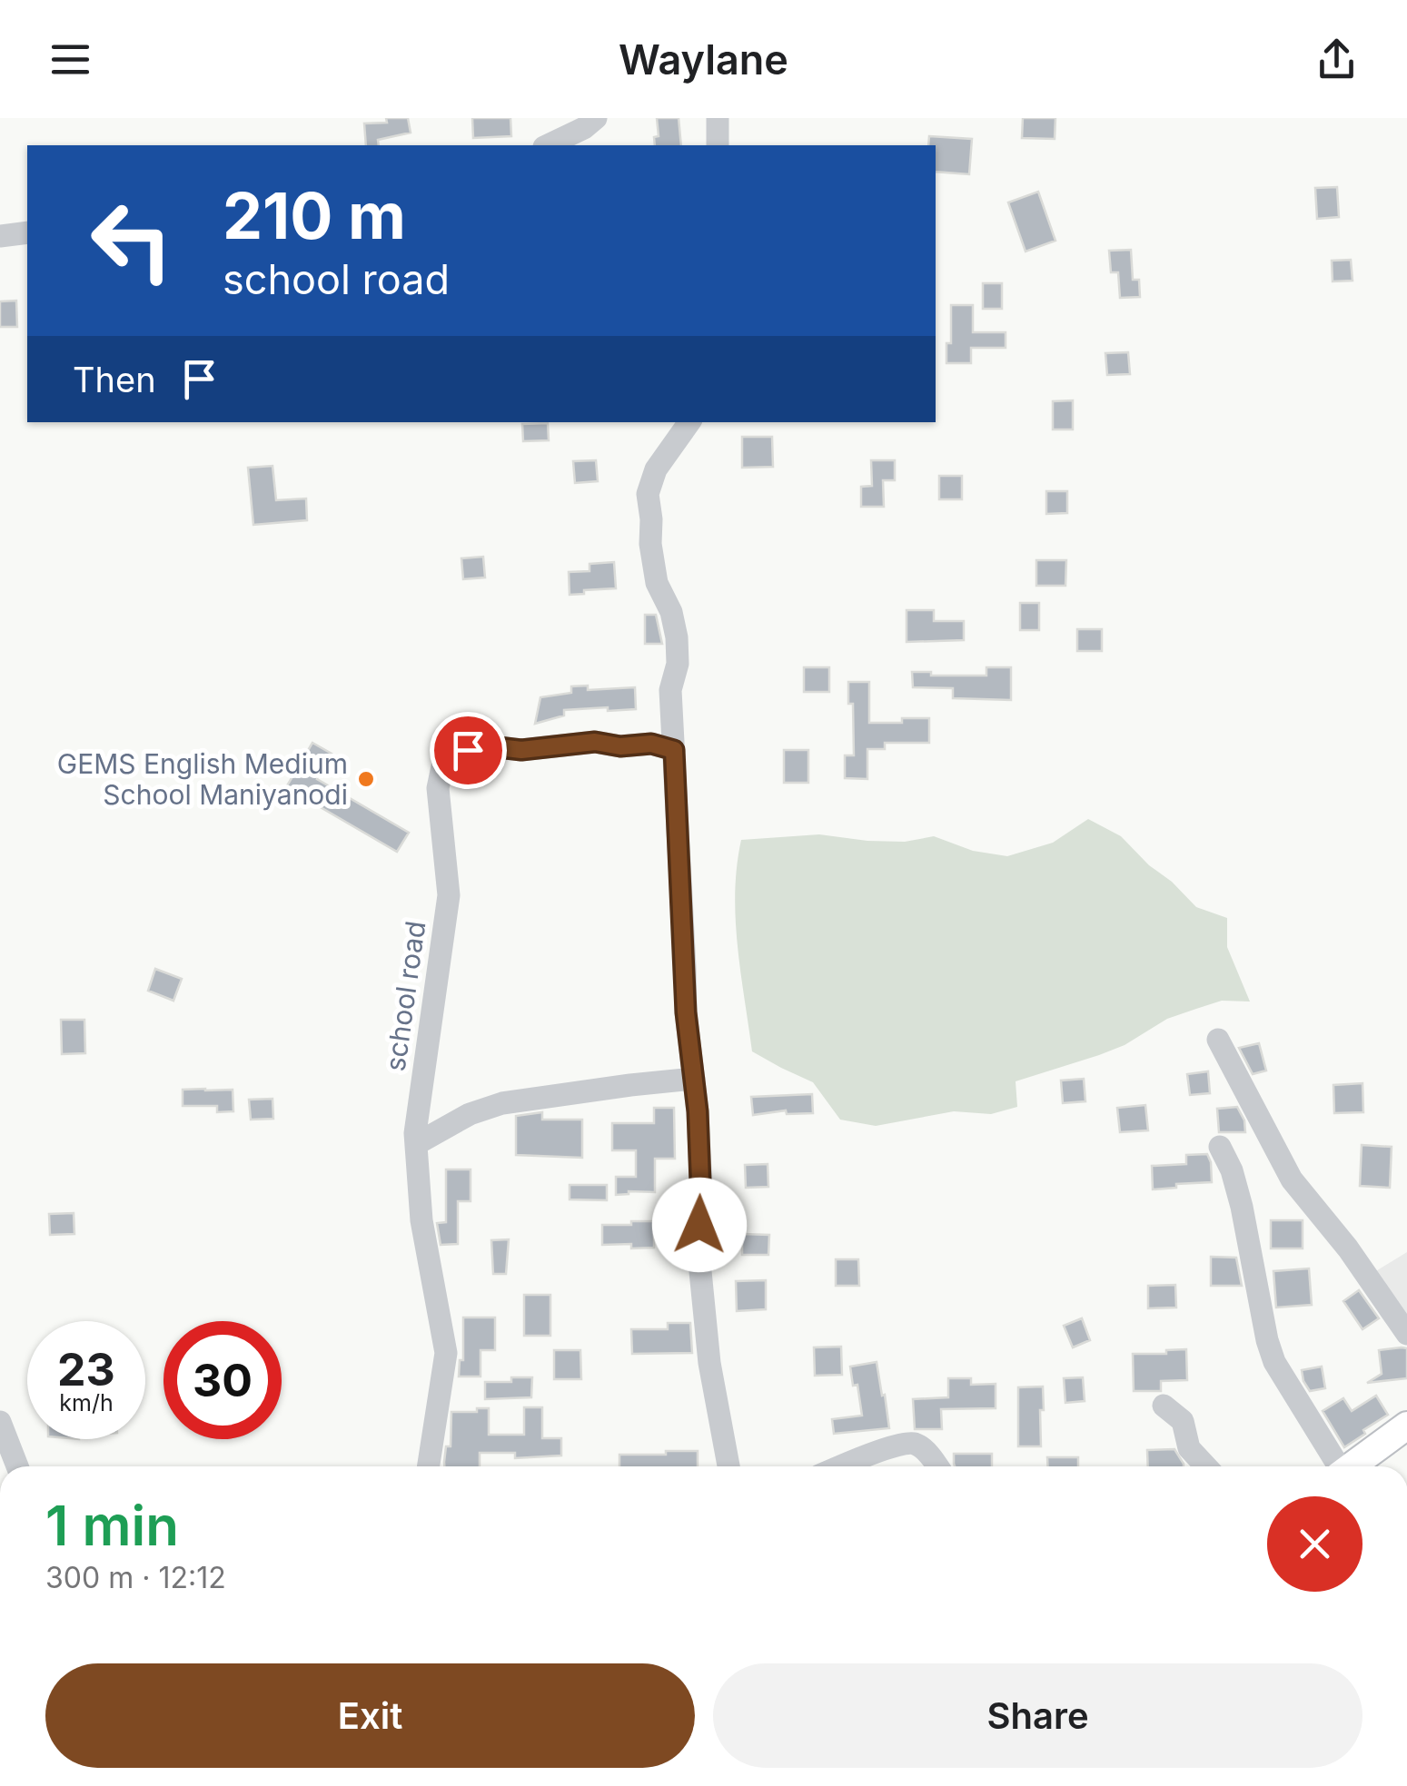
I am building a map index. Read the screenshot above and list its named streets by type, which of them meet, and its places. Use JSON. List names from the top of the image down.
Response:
{
  "streets": {
    "street": ["school road"]
  },
  "places": ["GEMS English Medium School Maniyanodi"],
  "page": {
    "header": "Waylane",
    "turn": ["210 m", "school road"],
    "then": "Then",
    "speed": "23 km/h",
    "limit": "30",
    "heading": ["1 min", "300 m · 12:12"],
    "buttons": ["Exit", "Share"]
  }
}
